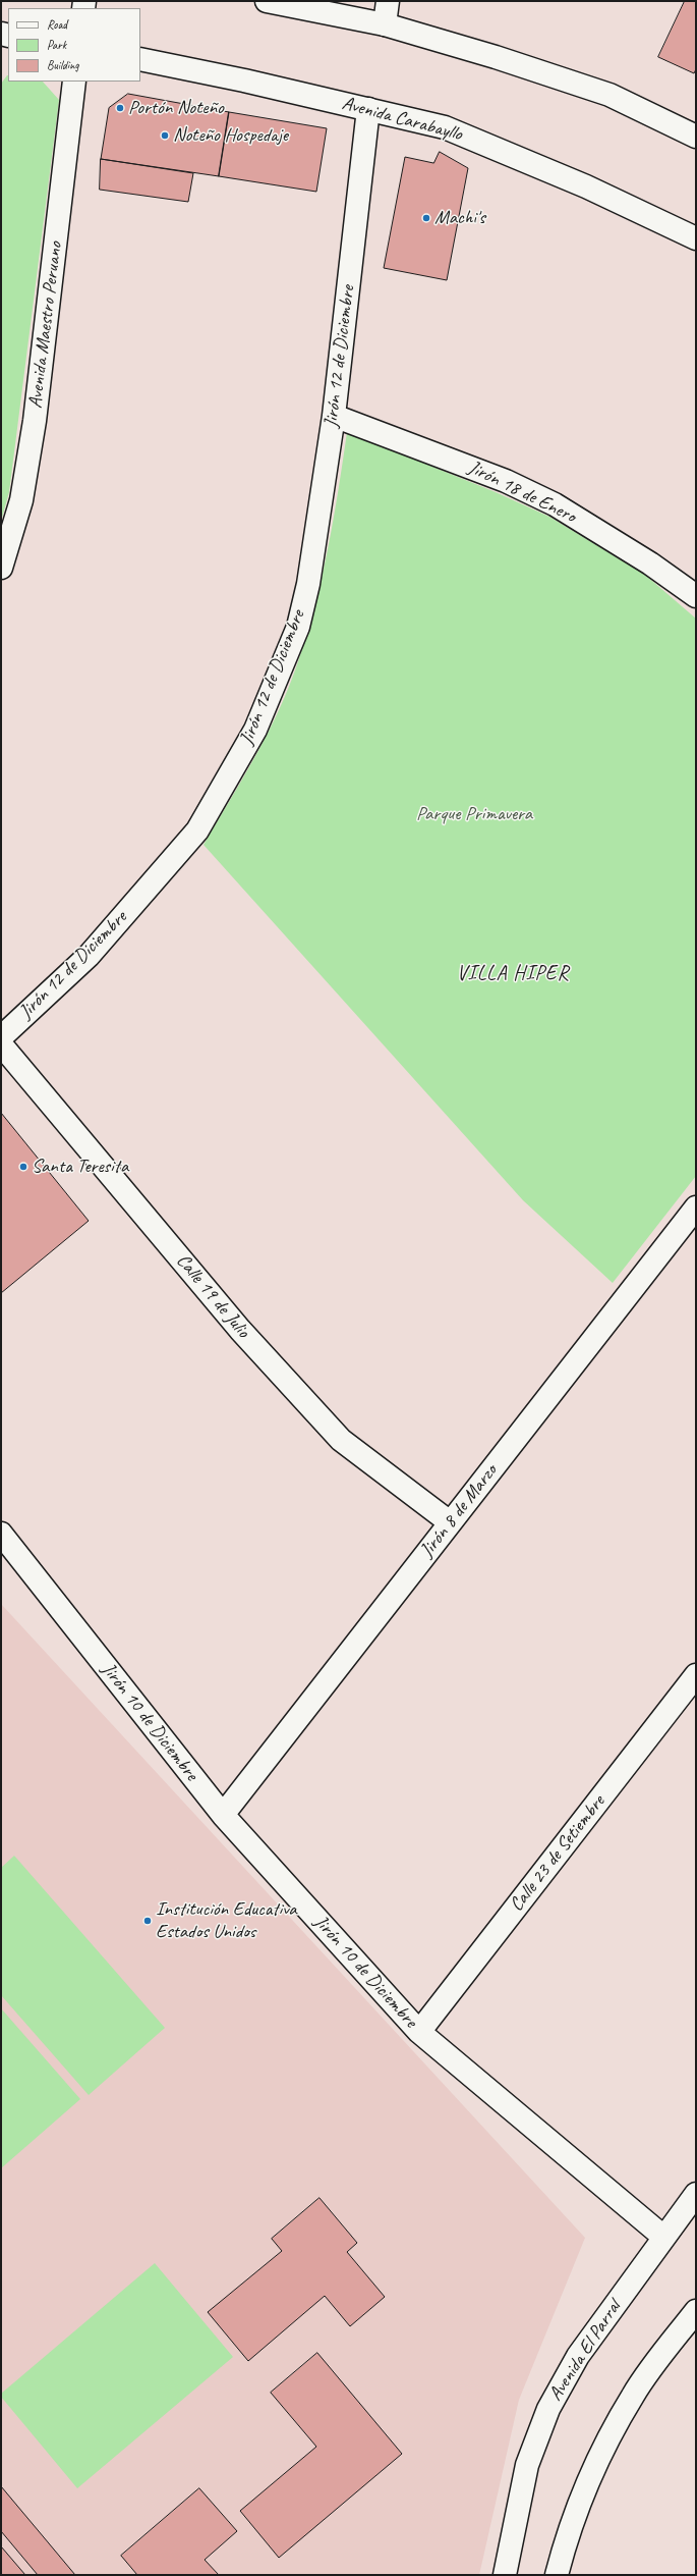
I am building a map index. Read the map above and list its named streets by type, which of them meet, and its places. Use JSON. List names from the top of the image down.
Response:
{
  "streets": {
    "street": [
      "Avenida Carabayllo",
      "Avenida Maestro Peruano",
      "Jirón 12 de Diciembre",
      "Jirón 18 de Enero",
      "Calle 19 de Julio",
      "Jirón 8 de Marzo",
      "Jirón 10 de Diciembre",
      "Calle 23 de Setiembre",
      "Avenida El Parral"
    ]
  },
  "crossings": [
    ["Avenida Carabayllo", "Jirón 12 de Diciembre"],
    ["Jirón 12 de Diciembre", "Jirón 18 de Enero"],
    ["Calle 19 de Julio", "Jirón 8 de Marzo"],
    ["Jirón 8 de Marzo", "Jirón 10 de Diciembre"],
    ["Jirón 10 de Diciembre", "Calle 23 de Setiembre"],
    ["Jirón 10 de Diciembre", "Avenida El Parral"]
  ],
  "districts": ["VILLA HIPER"],
  "parks": ["Parque Primavera"],
  "places": [
    "Portón Noteño",
    "Noteño Hospedaje",
    "Machi's",
    "Santa Teresita",
    "Institución Educativa Estados Unidos"
  ],
  "legend": ["Road", "Park", "Building"]
}
